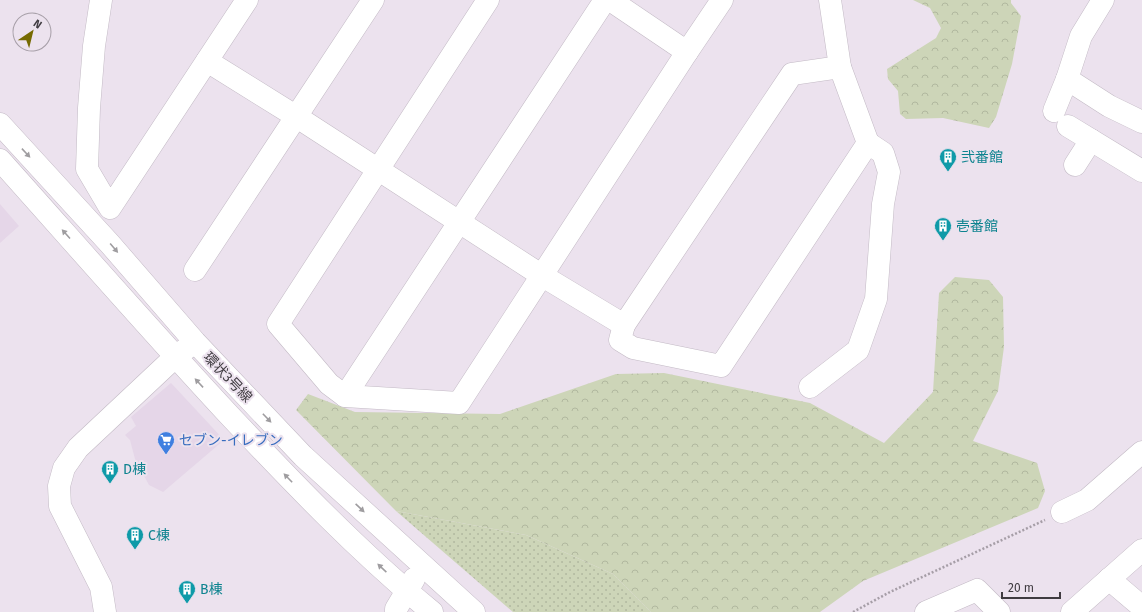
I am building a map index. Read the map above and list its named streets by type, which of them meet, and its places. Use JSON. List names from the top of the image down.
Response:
{
  "streets": {
    "street": ["環状3号線"]
  },
  "places": {
    "building": [
      "弐番館",
      "壱番館",
      "D棟",
      "C棟",
      "B棟"
    ],
    "supermarket": ["セブン-イレブン"]
  },
  "scale_bar": "20 m",
  "north": "top right"
}
